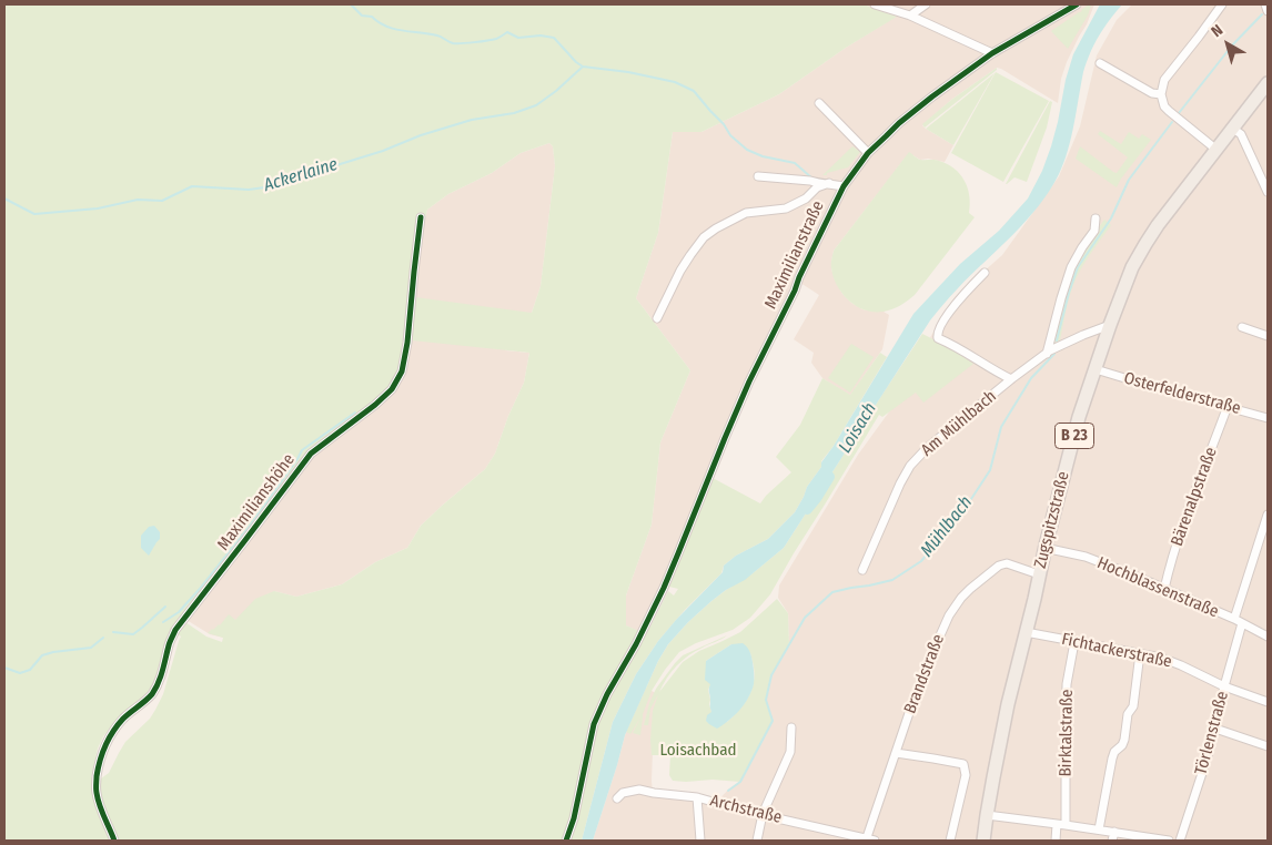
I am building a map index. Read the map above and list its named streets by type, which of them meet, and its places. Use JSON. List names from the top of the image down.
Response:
{
  "streets": {
    "main road": ["B 23", "Zugspitzstraße"],
    "street": [
      "Maximilianstraße",
      "Osterfelderstraße",
      "Am Mühlbach",
      "Bärenalpstraße",
      "Maximilianshöhe",
      "Hochblassenstraße",
      "Fichtackerstraße",
      "Brandstraße",
      "Birktalstraße",
      "Törlenstraße",
      "Archstraße"
    ]
  },
  "crossings": [
    ["Osterfelderstraße", "Bärenalpstraße"],
    ["Osterfelderstraße", "Zugspitzstraße"],
    ["Am Mühlbach", "Zugspitzstraße"],
    ["Bärenalpstraße", "Hochblassenstraße"],
    ["Zugspitzstraße", "Hochblassenstraße"],
    ["Zugspitzstraße", "Fichtackerstraße"],
    ["Zugspitzstraße", "Brandstraße"],
    ["Hochblassenstraße", "Törlenstraße"],
    ["Fichtackerstraße", "Birktalstraße"],
    ["Fichtackerstraße", "Törlenstraße"],
    ["Brandstraße", "Archstraße"]
  ],
  "water": ["Ackerlaine", "Loisach", "Mühlbach"],
  "parks": ["Loisachbad"],
  "north": "top left"
}
